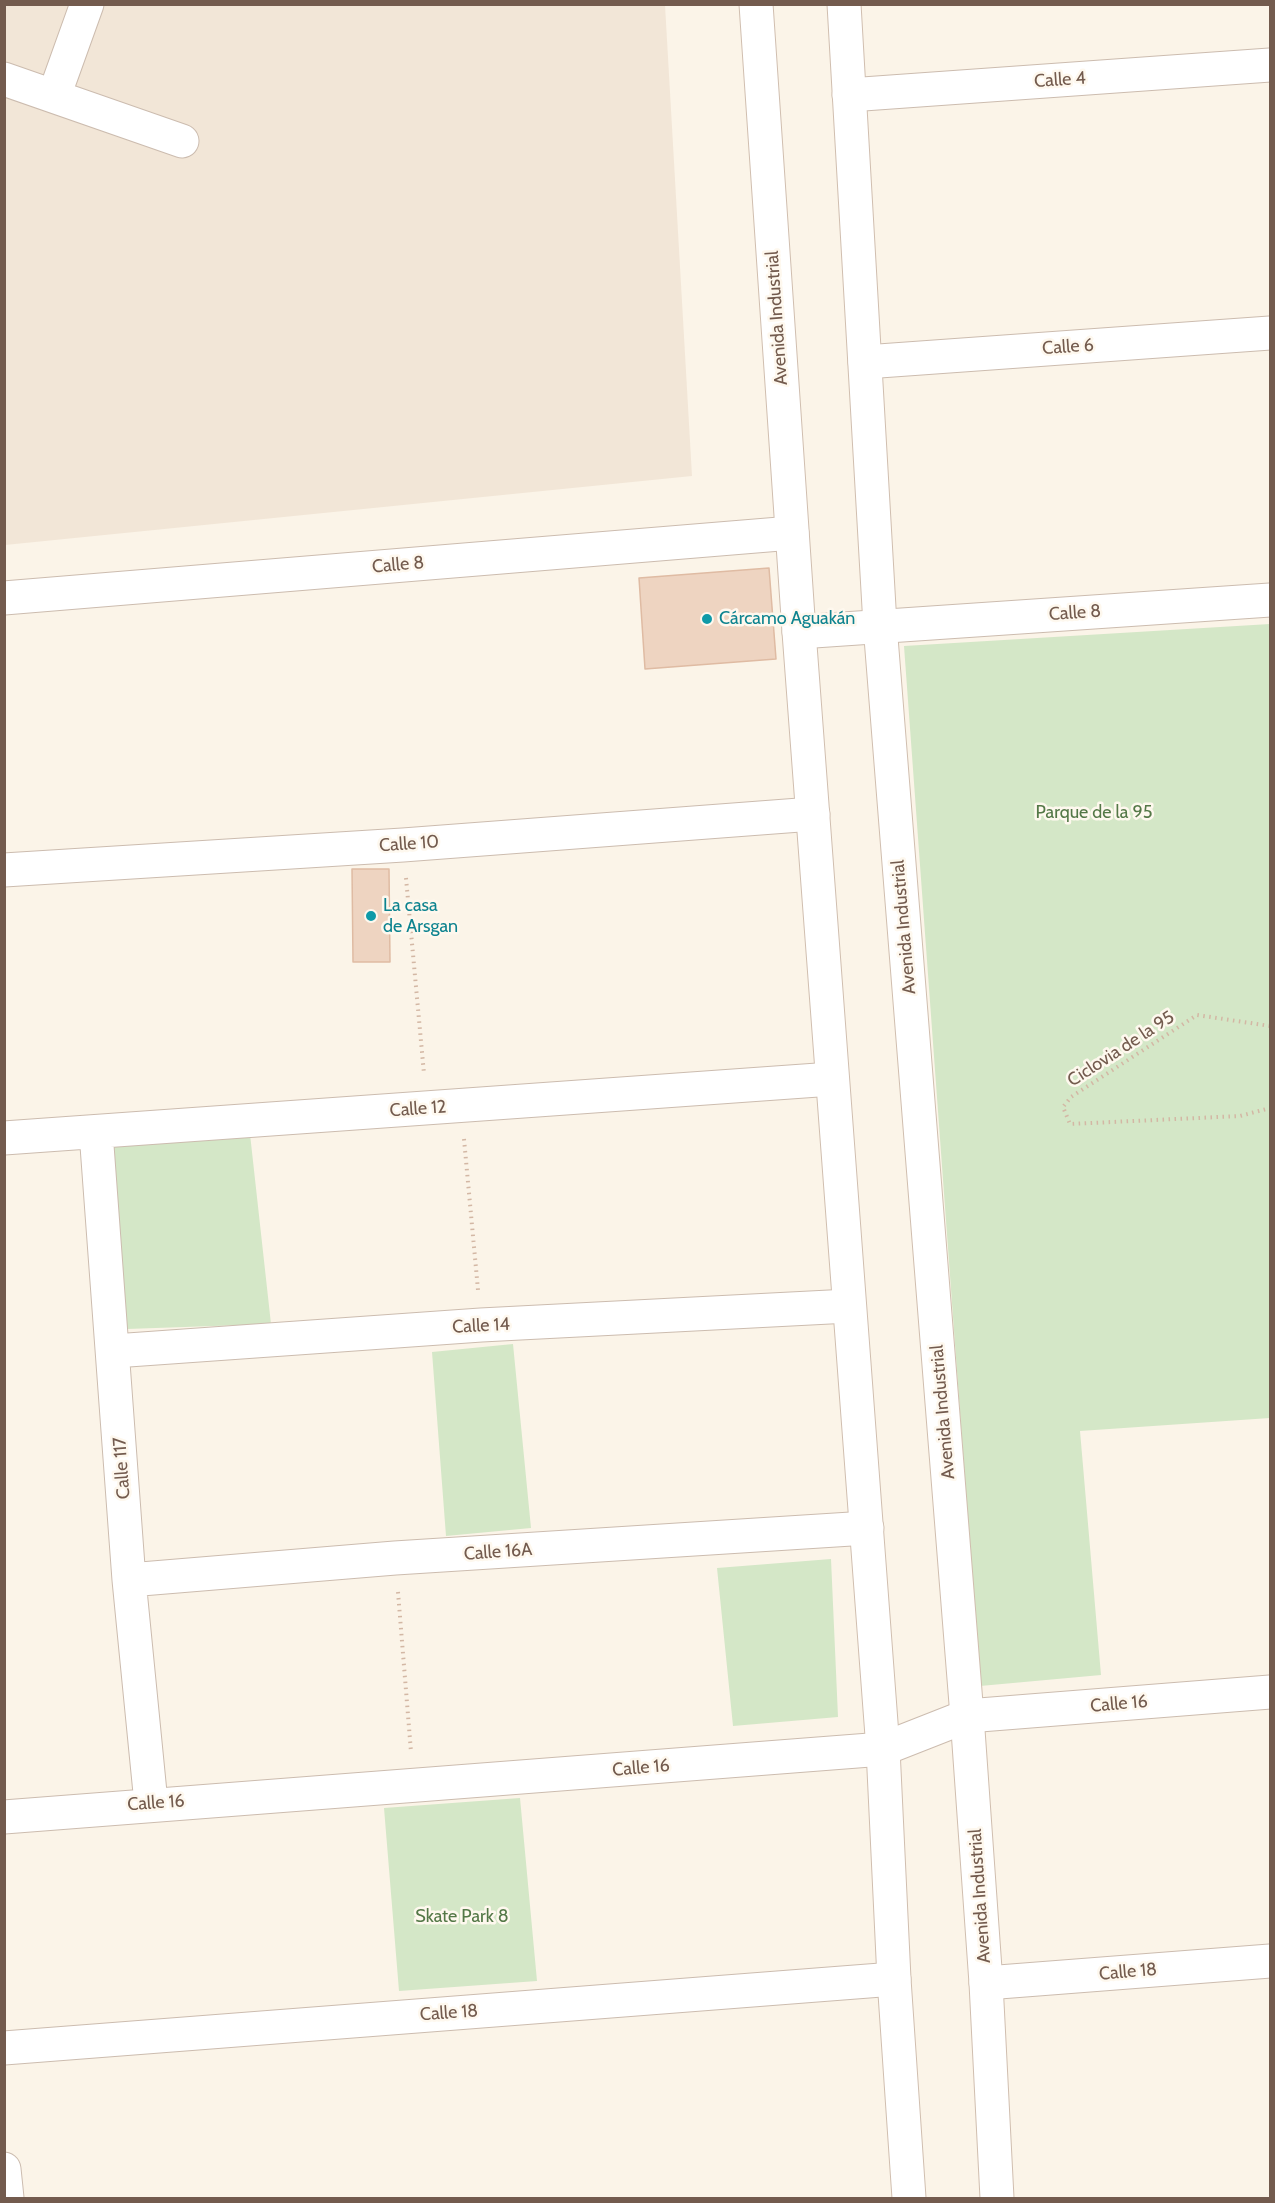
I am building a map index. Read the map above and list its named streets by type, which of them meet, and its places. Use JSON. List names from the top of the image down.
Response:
{
  "streets": {
    "street": [
      "Calle 4",
      "Avenida Industrial",
      "Calle 6",
      "Calle 8",
      "Calle 10",
      "Calle 12",
      "Calle 14",
      "Calle 117",
      "Calle 16A",
      "Calle 16",
      "Calle 18"
    ],
    "path": ["Ciclovia de la 95"]
  },
  "crossings": [
    ["Calle 4", "Avenida Industrial"],
    ["Avenida Industrial", "Calle 6"],
    ["Avenida Industrial", "Calle 8"],
    ["Avenida Industrial", "Calle 10"],
    ["Avenida Industrial", "Calle 12"],
    ["Avenida Industrial", "Calle 14"],
    ["Avenida Industrial", "Calle 16A"],
    ["Avenida Industrial", "Calle 16"],
    ["Avenida Industrial", "Calle 18"],
    ["Calle 12", "Calle 117"],
    ["Calle 14", "Calle 117"],
    ["Calle 117", "Calle 16A"],
    ["Calle 117", "Calle 16"]
  ],
  "parks": ["Parque de la 95", "Skate Park 8"],
  "places": ["Cárcamo Aguakán", "La casa de Arsgan"]
}
